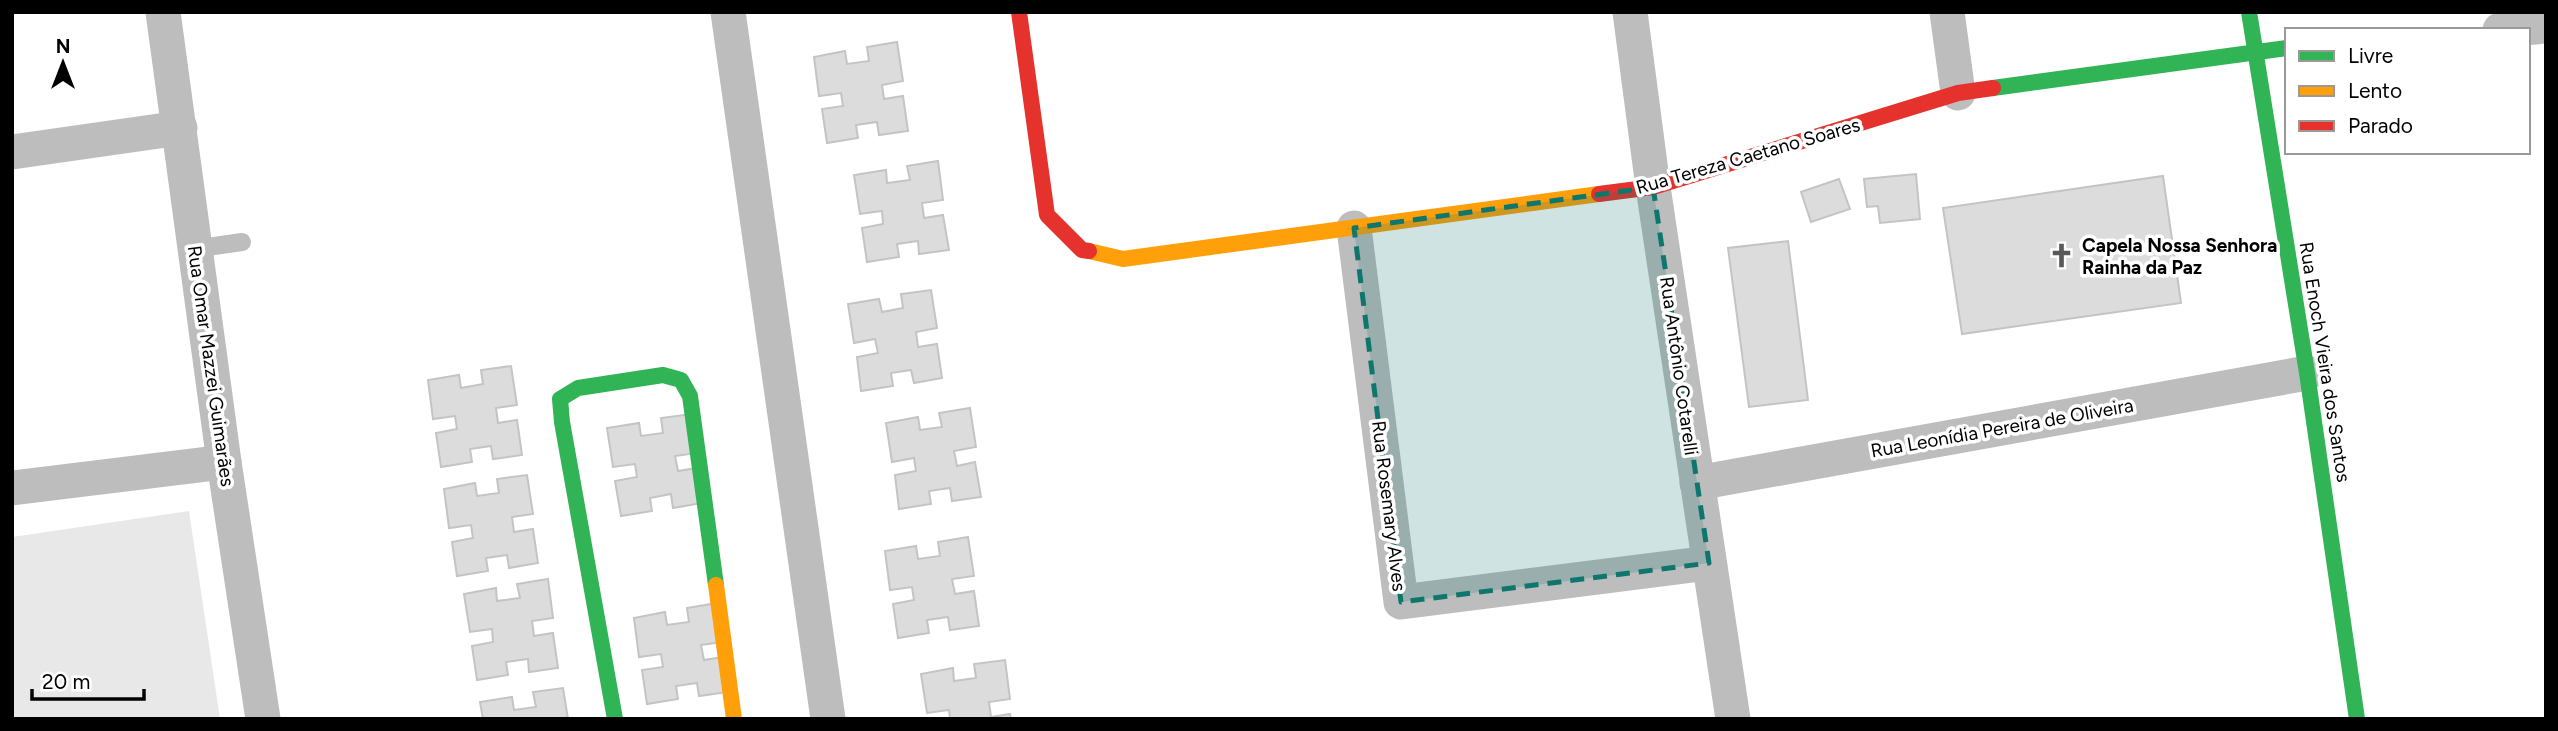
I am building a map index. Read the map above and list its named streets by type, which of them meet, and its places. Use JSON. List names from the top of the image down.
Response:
{
  "streets": {
    "street": [
      "Rua Tereza Caetano Soares",
      "Rua Enoch Vieira dos Santos",
      "Rua Omar Mazzei Guimarães",
      "Rua Antônio Cotarelli",
      "Rua Leonídia Pereira de Oliveira",
      "Rua Rosemary Alves"
    ]
  },
  "crossings": [
    ["Rua Tereza Caetano Soares", "Rua Enoch Vieira dos Santos"],
    ["Rua Tereza Caetano Soares", "Rua Antônio Cotarelli"],
    ["Rua Tereza Caetano Soares", "Rua Rosemary Alves"],
    ["Rua Enoch Vieira dos Santos", "Rua Leonídia Pereira de Oliveira"],
    ["Rua Antônio Cotarelli", "Rua Leonídia Pereira de Oliveira"],
    ["Rua Antônio Cotarelli", "Rua Rosemary Alves"]
  ],
  "places": {
    "church": ["Capela Nossa Senhora Rainha da Paz"]
  },
  "legend": ["Livre", "Lento", "Parado"],
  "scale_bar": "20 m",
  "north": "top"
}
